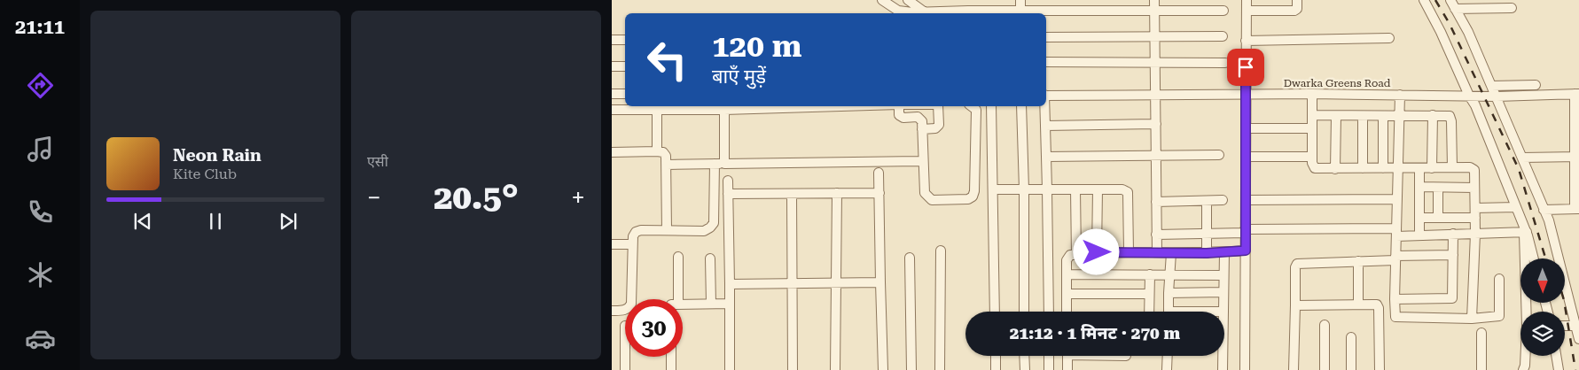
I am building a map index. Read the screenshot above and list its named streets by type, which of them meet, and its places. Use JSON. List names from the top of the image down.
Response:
{
  "streets": {
    "street": ["Dwarka Greens Road"]
  },
  "north": "bottom",
  "page": {
    "tabs": "21:11",
    "tile": "एसी",
    "turn": ["120 m", "बाएँ मुड़ें"],
    "song": ["Neon Rain", "Kite Club"],
    "heat": ["−", "20.5°", "+"],
    "limit": "30",
    "trip": "21:12 · 1 मिनट · 270 m"
  }
}
